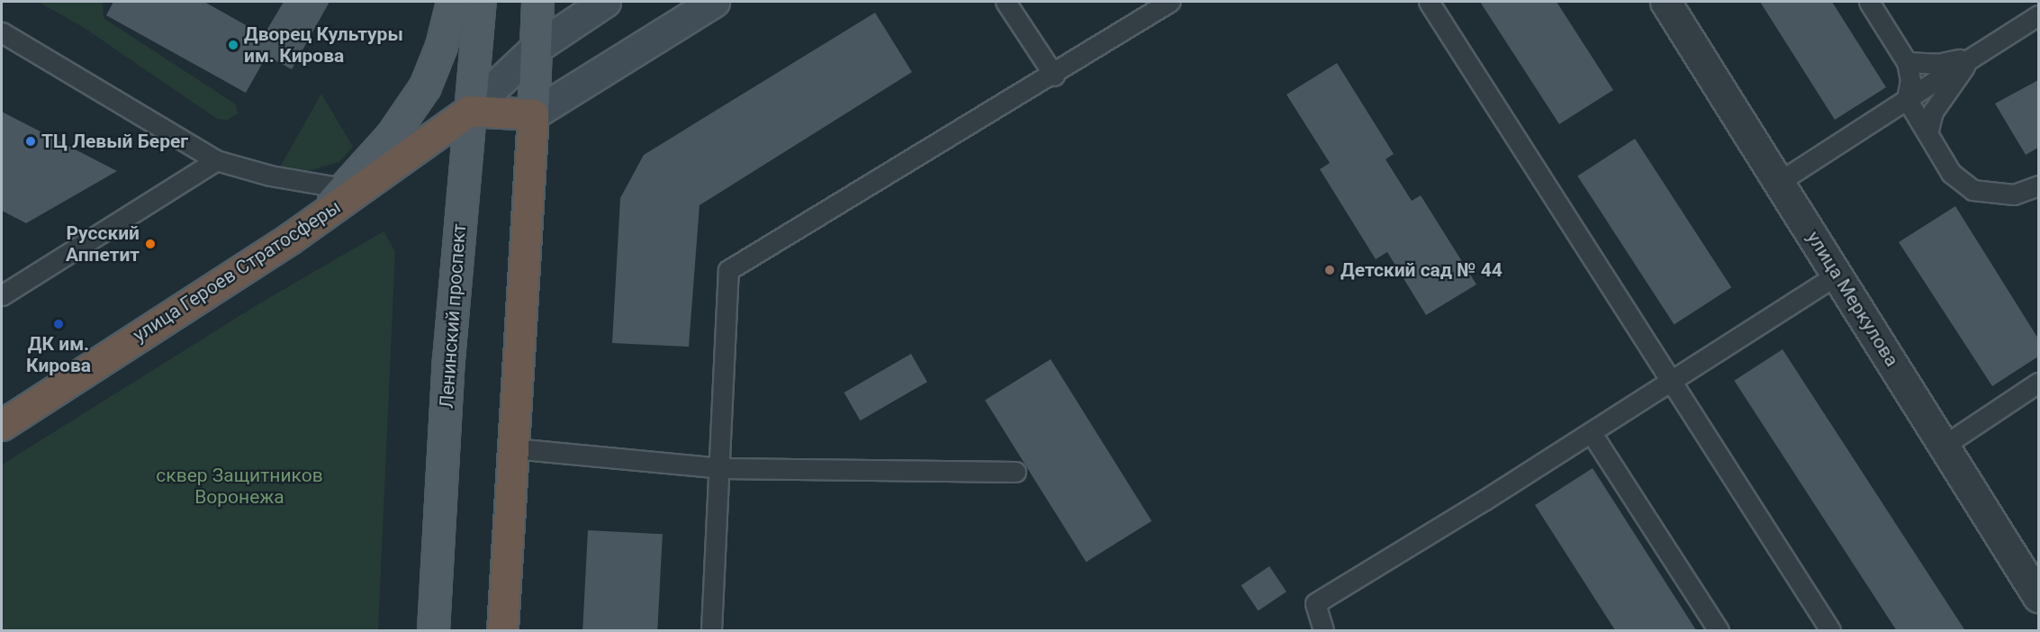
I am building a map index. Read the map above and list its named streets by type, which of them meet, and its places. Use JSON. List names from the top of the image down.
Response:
{
  "streets": {
    "highway": ["улица Героев Стратосферы"],
    "main road": ["Ленинский проспект"],
    "street": ["улица Меркулова"]
  },
  "crossings": [
    ["улица Героев Стратосферы", "Ленинский проспект"]
  ],
  "parks": ["сквер Защитников Воронежа"],
  "places": [
    "Дворец Культуры им. Кирова",
    "ТЦ Левый Берег",
    "Русский Аппетит",
    "Детский сад № 44",
    "ДК им. Кирова"
  ]
}
